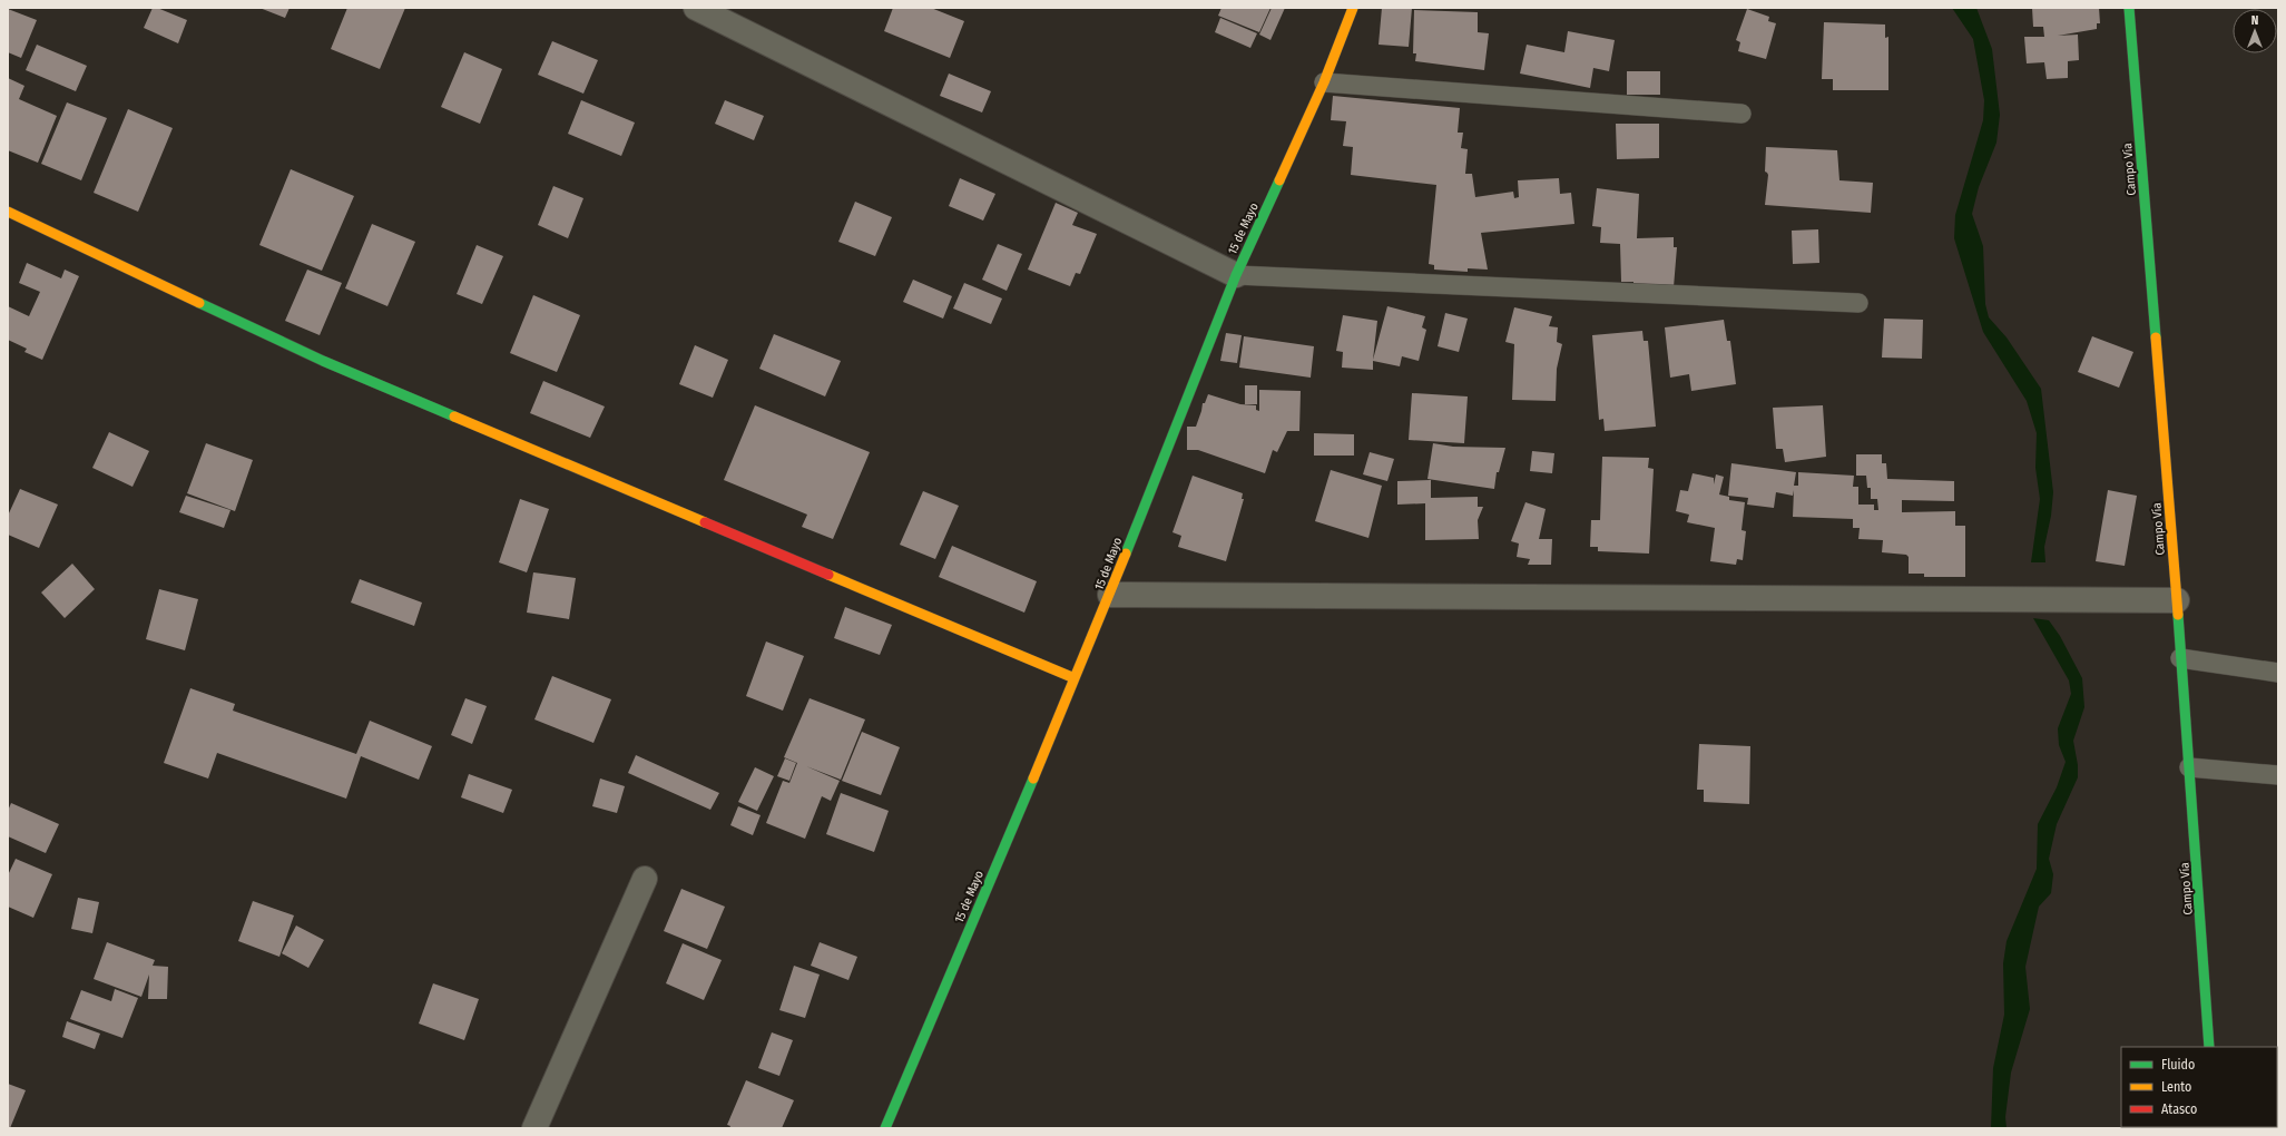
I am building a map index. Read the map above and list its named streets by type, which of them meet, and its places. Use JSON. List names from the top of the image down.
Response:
{
  "streets": {
    "street": ["Campo Vía", "15 de Mayo"]
  },
  "legend": ["Fluido", "Lento", "Atasco"],
  "north": "top"
}
